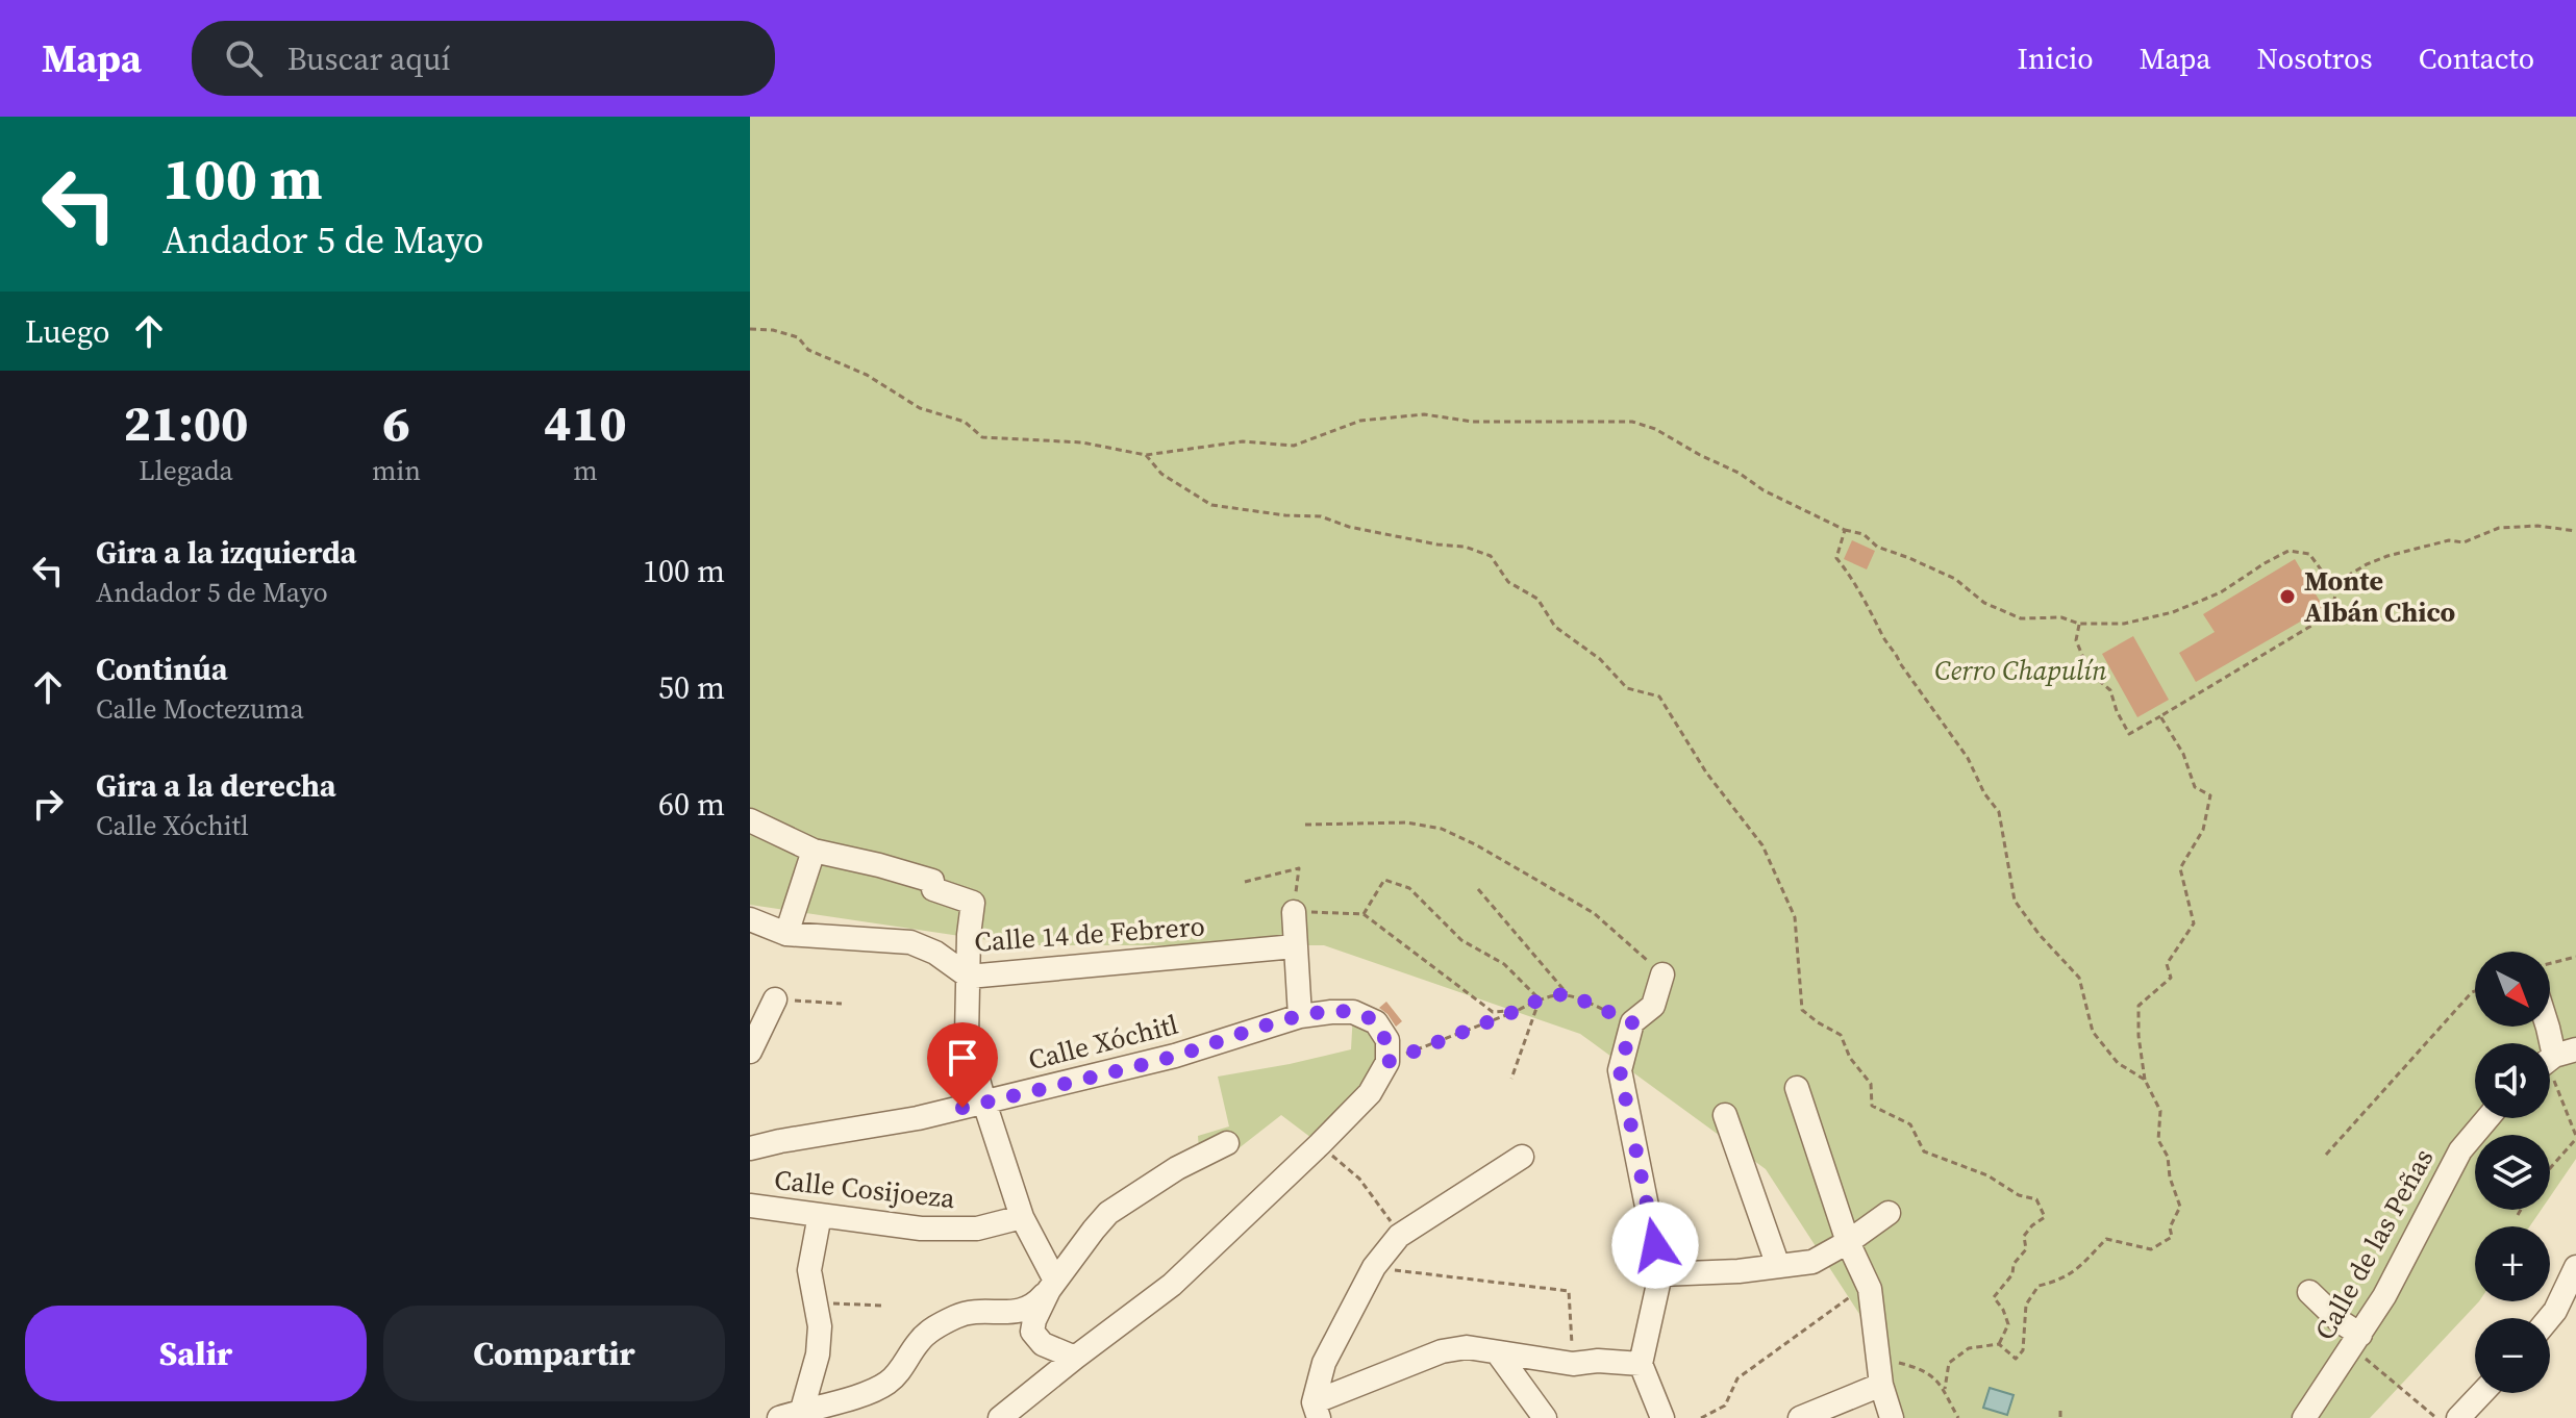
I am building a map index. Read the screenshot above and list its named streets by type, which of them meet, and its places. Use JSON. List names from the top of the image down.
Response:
{
  "streets": {
    "street": [
      "Calle 14 de Febrero",
      "Calle Xóchitl",
      "Calle Cosijoeza",
      "Calle de las Peñas"
    ]
  },
  "parks": ["Cerro Chapulín"],
  "places": ["Monte Albán Chico"],
  "north": "bottom right",
  "page": {
    "header": "Mapa",
    "search": "Buscar aquí",
    "nav": [
      "Inicio",
      "Mapa",
      "Nosotros",
      "Contacto"
    ],
    "turn": ["100 m", "Andador 5 de Mayo"],
    "then": "Luego",
    "eta": [
      "21:00",
      "Llegada",
      "6",
      "min",
      "410",
      "m"
    ],
    "list": [
      {
        "name": "Gira a la izquierda",
        "note": "Andador 5 de Mayo",
        "value": "100 m"
      },
      {
        "name": "Continúa",
        "note": "Calle Moctezuma",
        "value": "50 m"
      },
      {
        "name": "Gira a la derecha",
        "note": "Calle Xóchitl",
        "value": "60 m"
      }
    ],
    "map_buttons": ["+", "−"],
    "buttons": ["Salir", "Compartir"]
  }
}
